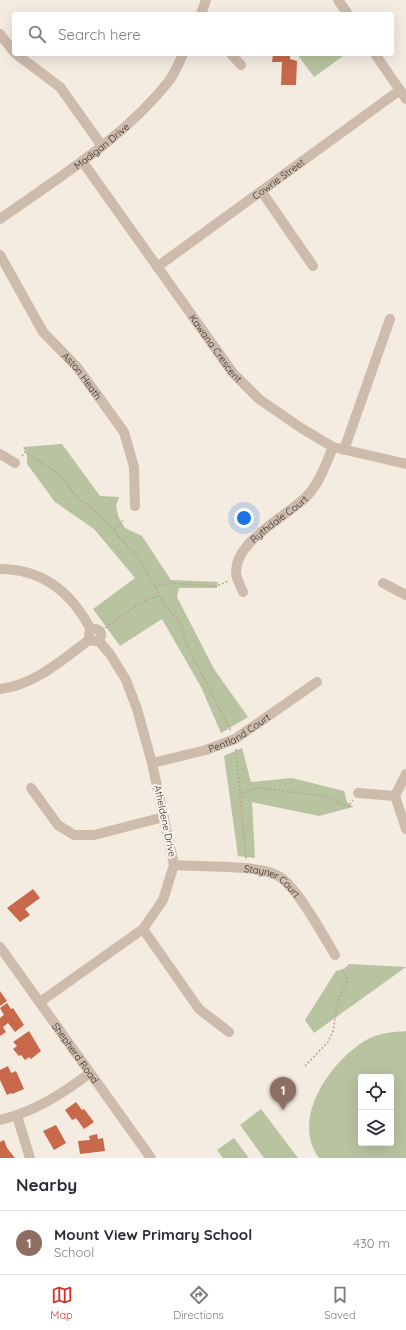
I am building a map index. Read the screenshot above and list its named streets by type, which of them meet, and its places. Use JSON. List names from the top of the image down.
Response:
{
  "streets": {
    "street": [
      "Madigan Drive",
      "Cowrie Street",
      "Kawana Crescent",
      "Aston Heath",
      "Rythdale Court",
      "Pentland Court",
      "Atheldene Drive",
      "Stayner Court",
      "Shepherd Road"
    ]
  },
  "crossings": [
    ["Madigan Drive", "Kawana Crescent"],
    ["Cowrie Street", "Kawana Crescent"],
    ["Kawana Crescent", "Rythdale Court"],
    ["Pentland Court", "Atheldene Drive"],
    ["Atheldene Drive", "Stayner Court"],
    ["Atheldene Drive", "Shepherd Road"]
  ],
  "page": {
    "search": "Search here",
    "pins": "1",
    "heading": "Nearby",
    "list": [
      {
        "mark": "1",
        "name": "Mount View Primary School",
        "note": "School",
        "value": "430 m"
      }
    ],
    "nav": ["Map", "Directions", "Saved"]
  }
}
